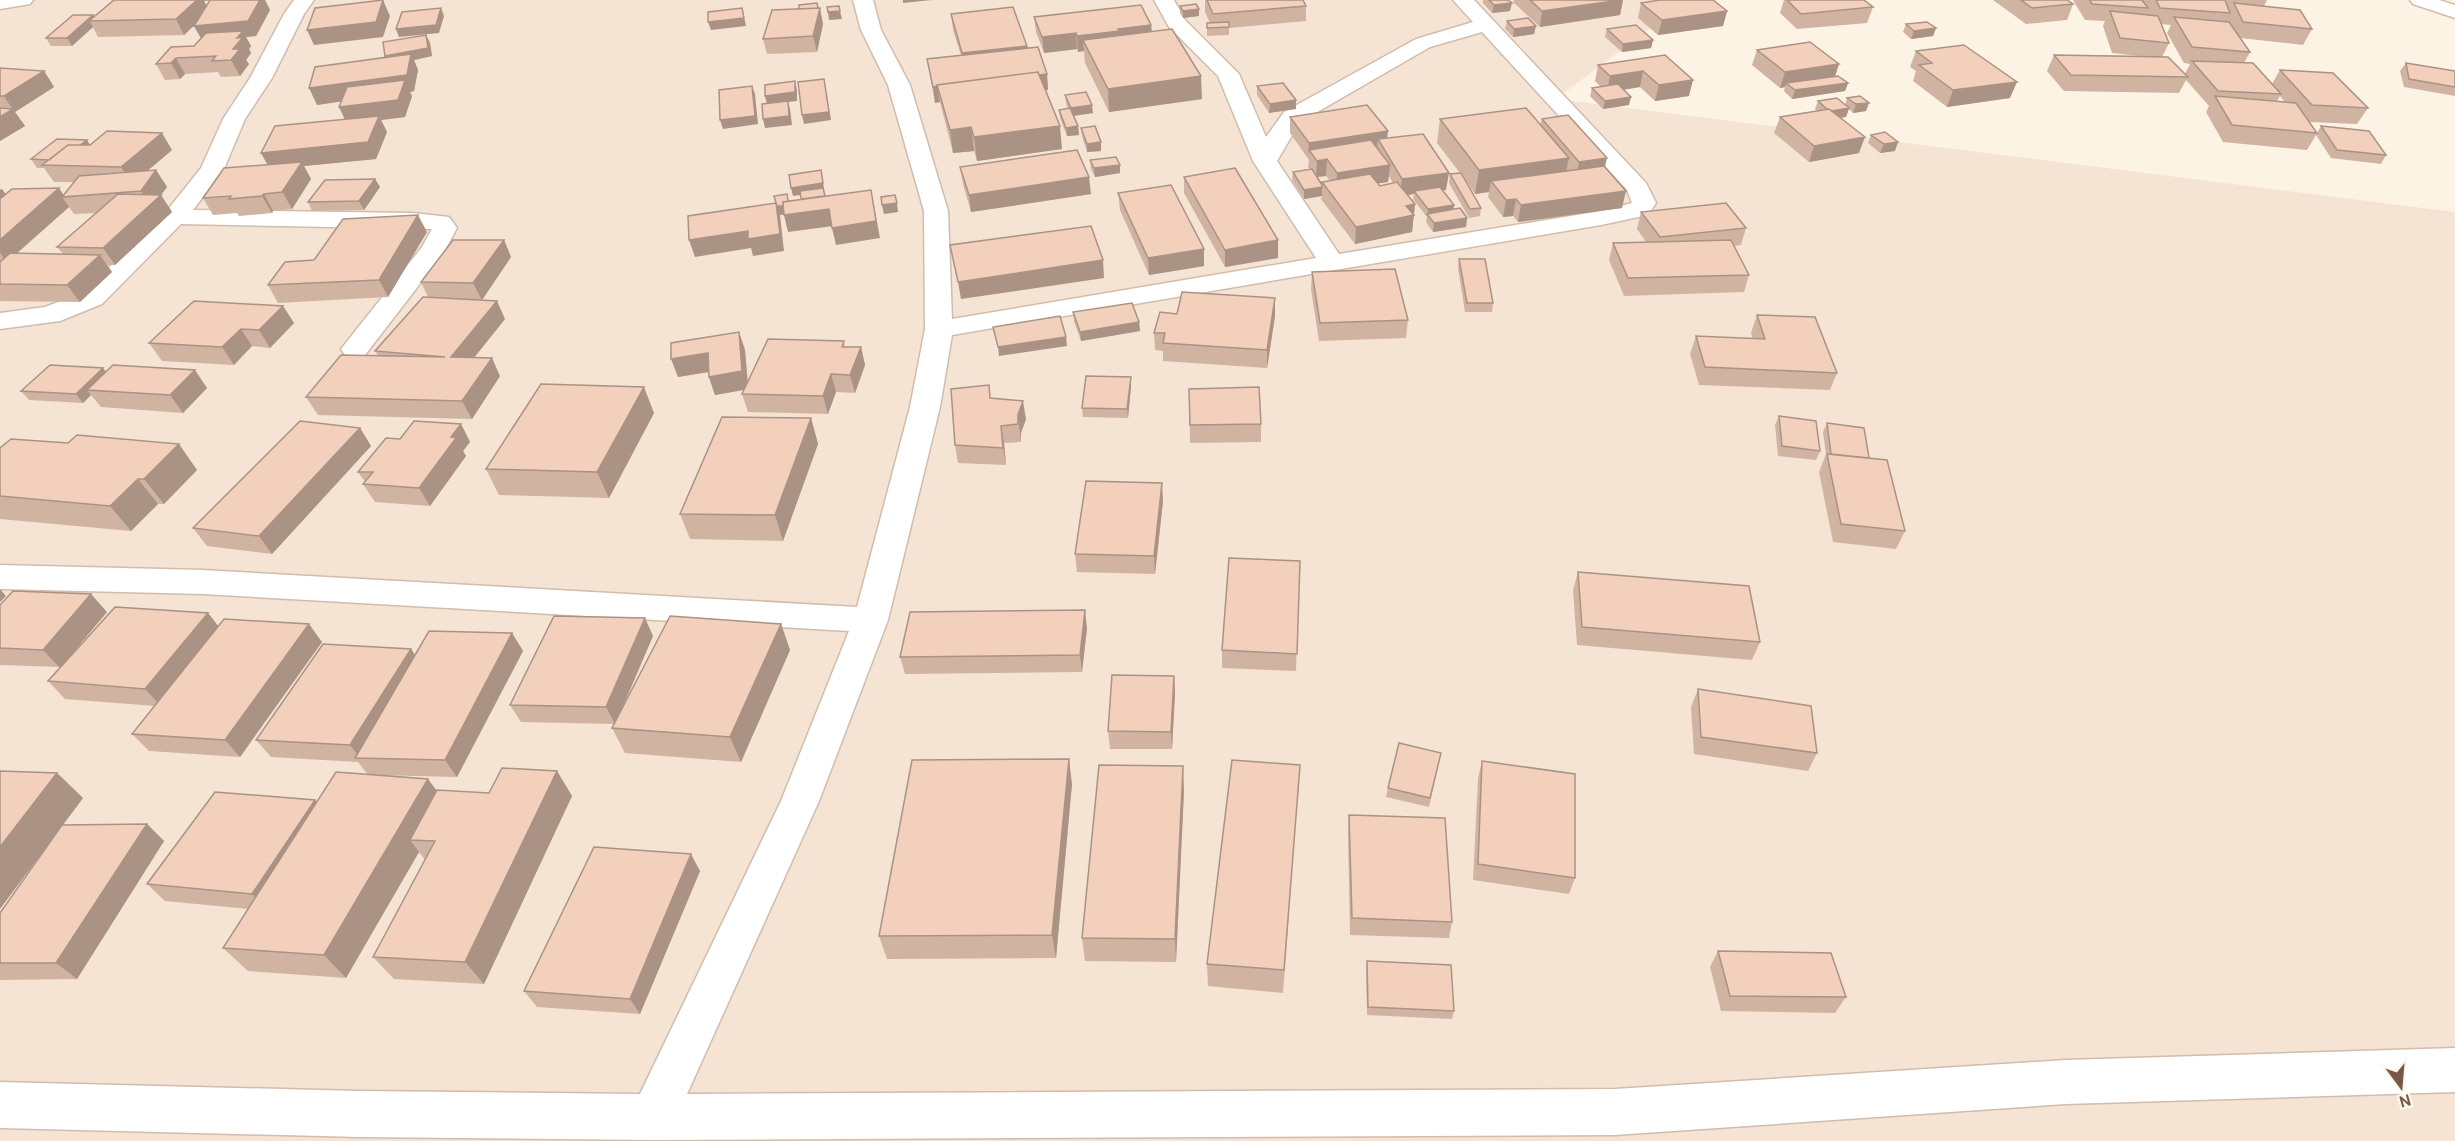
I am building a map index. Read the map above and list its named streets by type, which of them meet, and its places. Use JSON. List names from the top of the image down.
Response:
{
  "north": "bottom"
}
